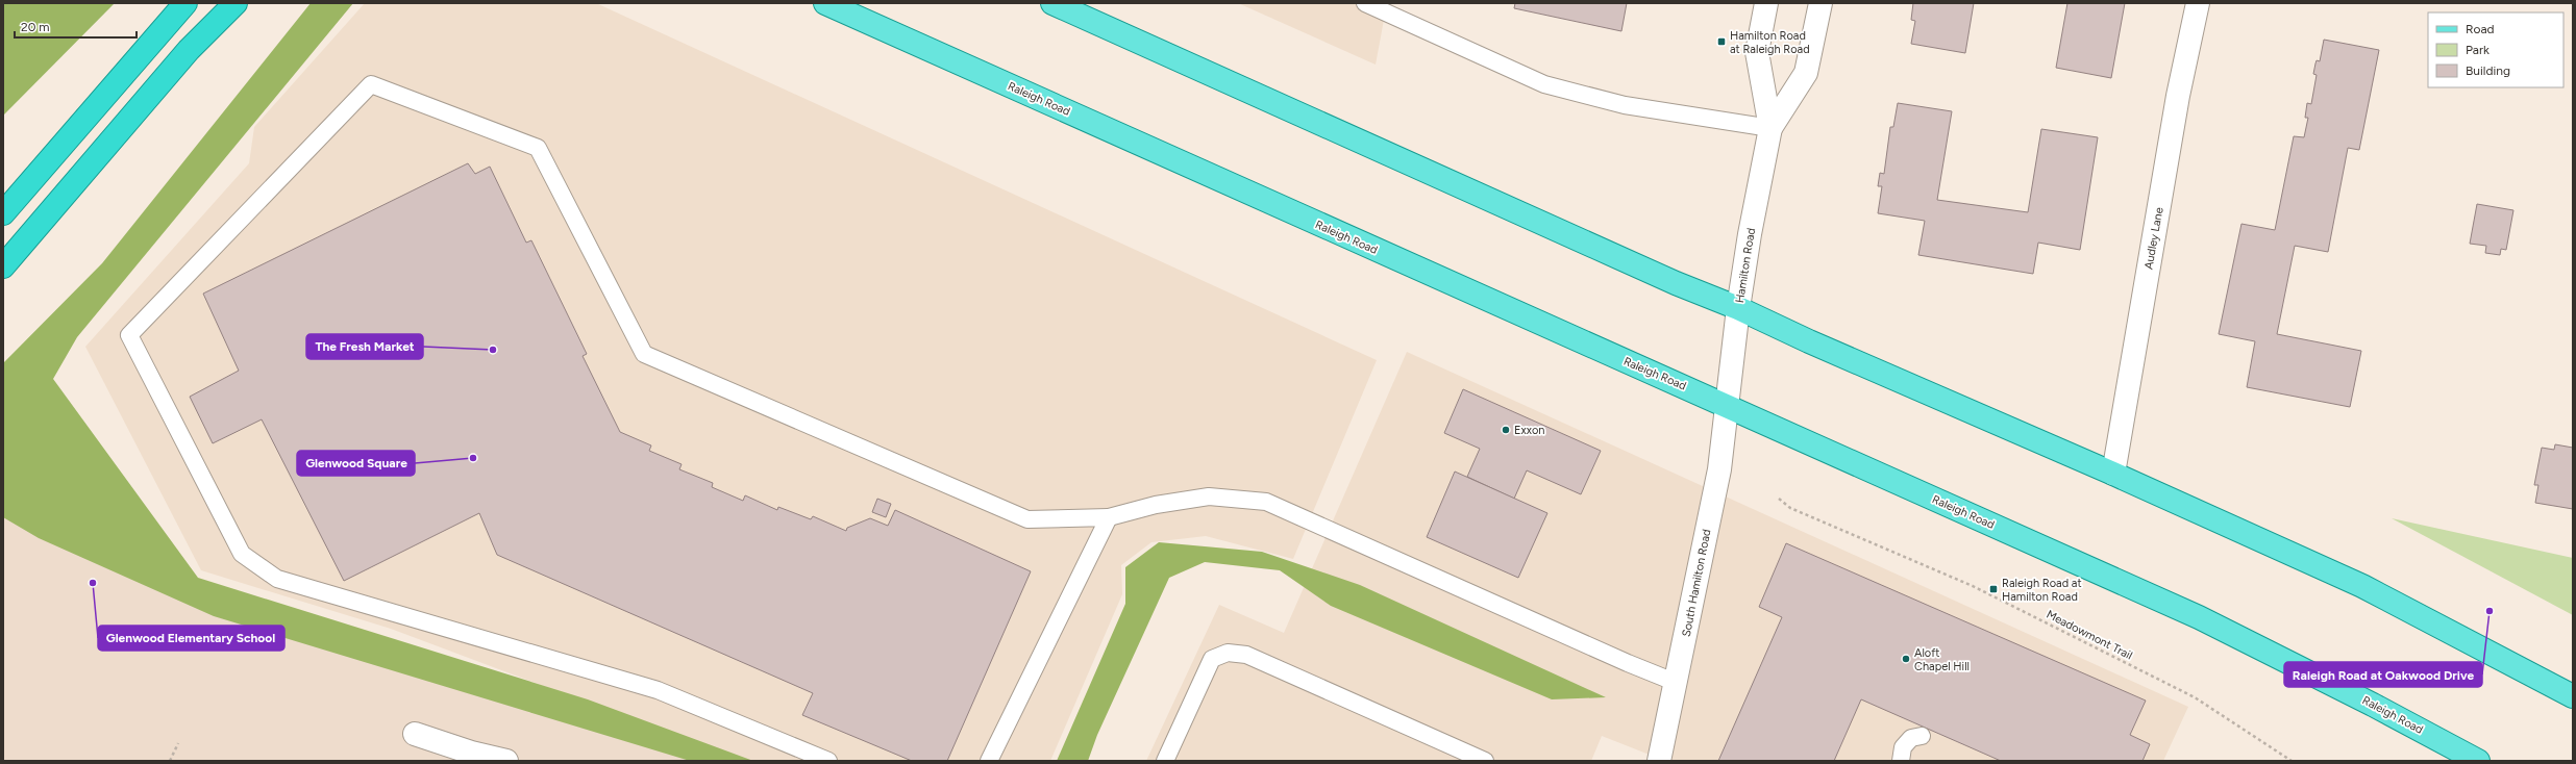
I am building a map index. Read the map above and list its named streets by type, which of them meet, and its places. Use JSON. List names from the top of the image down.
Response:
{
  "streets": {
    "main road": ["Raleigh Road"],
    "street": ["Audley Lane", "Hamilton Road", "South Hamilton Road"],
    "path": ["Meadowmont Trail"]
  },
  "crossings": [
    ["Raleigh Road", "Hamilton Road"],
    ["Raleigh Road", "South Hamilton Road"],
    ["Hamilton Road", "South Hamilton Road"]
  ],
  "places": {
    "transit": ["Hamilton Road at Raleigh Road", "Raleigh Road at Hamilton Road"],
    "other": [
      "The Fresh Market",
      "Exxon",
      "Glenwood Square",
      "Glenwood Elementary School",
      "Raleigh Road at Oakwood Drive",
      "Aloft Chapel Hill"
    ]
  },
  "legend": ["Road", "Park", "Building"],
  "scale_bar": "20 m"
}
